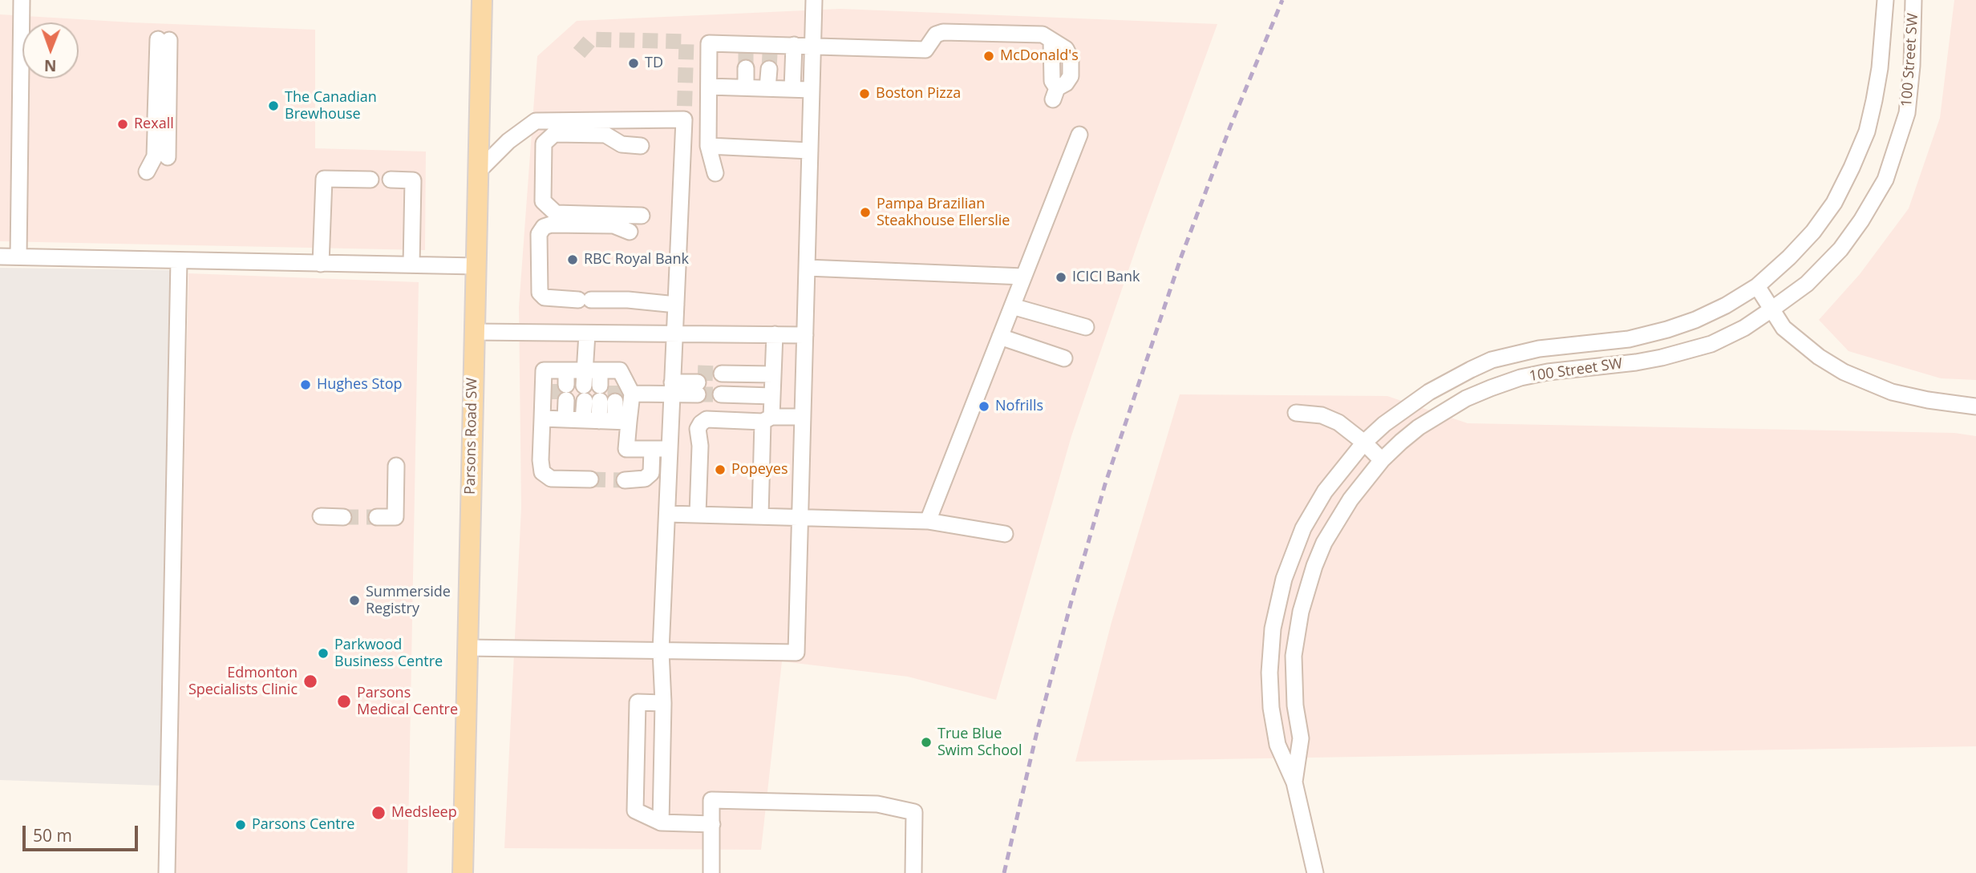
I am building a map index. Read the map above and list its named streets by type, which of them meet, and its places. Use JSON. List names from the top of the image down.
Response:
{
  "streets": {
    "main road": ["Parsons Road SW"],
    "street": ["100 Street SW"]
  },
  "places": [
    "McDonald's",
    "TD",
    "Boston Pizza",
    "The Canadian Brewhouse",
    "Rexall",
    "Pampa Brazilian Steakhouse Ellerslie",
    "RBC Royal Bank",
    "ICICI Bank",
    "Hughes Stop",
    "Nofrills",
    "Popeyes",
    "Summerside Registry",
    "Parkwood Business Centre",
    "Edmonton Specialists Clinic",
    "Parsons Medical Centre",
    "True Blue Swim School",
    "Medsleep",
    "Parsons Centre"
  ],
  "scale_bar": "50 m",
  "north": "bottom"
}
